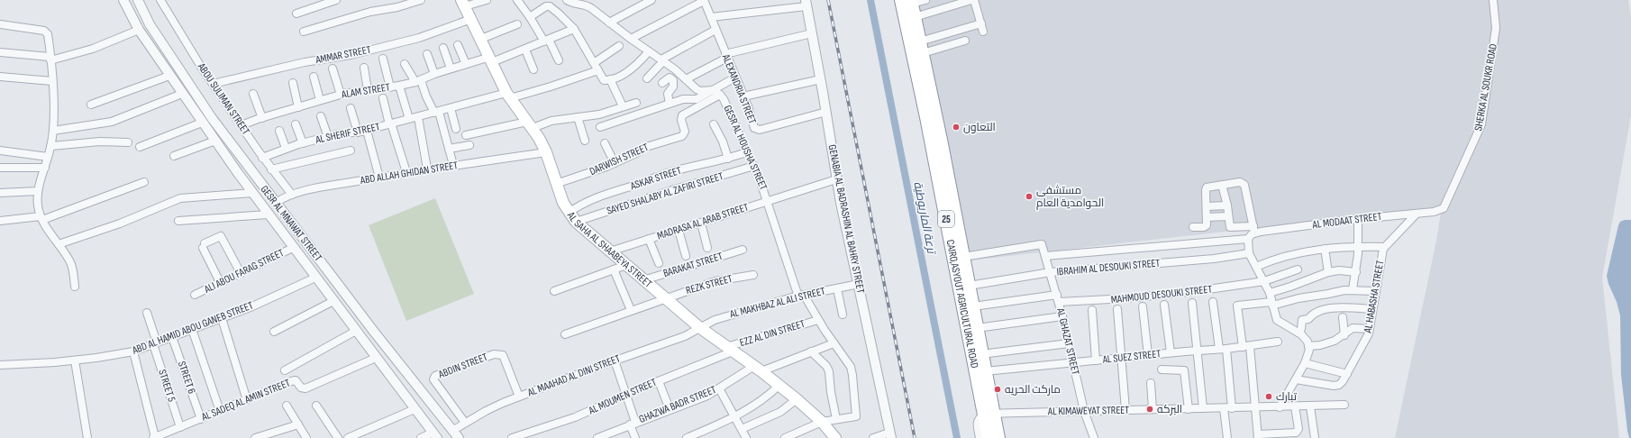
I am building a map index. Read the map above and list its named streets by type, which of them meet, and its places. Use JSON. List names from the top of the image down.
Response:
{
  "streets": {
    "highway": ["25", "CAIRO,ASYOUT AGRICULTURAL ROAD"],
    "main road": ["AL SAHA AL SHAABEYA STREET"],
    "street": [
      "AMMAR STREET",
      "SHERKA AL SOUKR ROAD",
      "ALEXANDRIA STREET",
      "ALAM STREET",
      "ABOU SULIMAN STREET",
      "AL SHERIF STREET",
      "GESR AL HOUSHA STREET",
      "DARWISH STREET",
      "ABD ALLAH GHIDAN STREET",
      "ASKAR STREET",
      "SAYED SHALABY AL ZAFIRI STREET",
      "GENABIA AL BADRASHIN AL BAHRY STREET",
      "AL MODAAT STREET",
      "MADRASA AL ARAB STREET",
      "GESR AL MNAWAT STREET",
      "BARAKAT STREET",
      "IBRAHIM AL DESOUKI STREET",
      "ALI ABOU FARAG STREET",
      "REZK STREET",
      "MAHMOUD DESOUKI STREET",
      "AL HABASHA STREET",
      "AL MAKHBAZ AL ALI STREET",
      "ABD AL HAMID ABOU GANEB STREET",
      "EZZ AL DIN STREET",
      "AL GHAZAT STREET",
      "AL SUEZ STREET",
      "ABDIN STREET",
      "AL MAAHAD AL DINI STREET",
      "STREET 6",
      "STREET 5",
      "AL MOUMEN STREET",
      "AL SADEQ AL AMIN STREET",
      "GHAZWA BADR STREET",
      "AL KIMAWEYAT STREET"
    ]
  },
  "crossings": [
    ["AMMAR STREET", "ABOU SULIMAN STREET"],
    ["AMMAR STREET", "AL SAHA AL SHAABEYA STREET"],
    ["SHERKA AL SOUKR ROAD", "AL MODAAT STREET"],
    ["ALEXANDRIA STREET", "GENABIA AL BADRASHIN AL BAHRY STREET"],
    ["ALAM STREET", "ABOU SULIMAN STREET"],
    ["ALAM STREET", "AL SAHA AL SHAABEYA STREET"],
    ["ABOU SULIMAN STREET", "AL SHERIF STREET"],
    ["ABOU SULIMAN STREET", "ABD ALLAH GHIDAN STREET"],
    ["AL SHERIF STREET", "AL SAHA AL SHAABEYA STREET"],
    ["GESR AL HOUSHA STREET", "DARWISH STREET"],
    ["GESR AL HOUSHA STREET", "ASKAR STREET"],
    ["GESR AL HOUSHA STREET", "SAYED SHALABY AL ZAFIRI STREET"],
    ["GESR AL HOUSHA STREET", "MADRASA AL ARAB STREET"],
    ["GESR AL HOUSHA STREET", "AL SAHA AL SHAABEYA STREET"],
    ["GESR AL HOUSHA STREET", "AL MAKHBAZ AL ALI STREET"],
    ["GESR AL HOUSHA STREET", "EZZ AL DIN STREET"],
    ["GESR AL HOUSHA STREET", "GHAZWA BADR STREET"],
    ["DARWISH STREET", "AL SAHA AL SHAABEYA STREET"],
    ["ABD ALLAH GHIDAN STREET", "GESR AL MNAWAT STREET"],
    ["ABD ALLAH GHIDAN STREET", "AL SAHA AL SHAABEYA STREET"],
    ["ASKAR STREET", "AL SAHA AL SHAABEYA STREET"],
    ["SAYED SHALABY AL ZAFIRI STREET", "AL SAHA AL SHAABEYA STREET"],
    ["GENABIA AL BADRASHIN AL BAHRY STREET", "MADRASA AL ARAB STREET"],
    ["GENABIA AL BADRASHIN AL BAHRY STREET", "AL MAKHBAZ AL ALI STREET"],
    ["AL MODAAT STREET", "AL HABASHA STREET"],
    ["MADRASA AL ARAB STREET", "AL SAHA AL SHAABEYA STREET"],
    ["GESR AL MNAWAT STREET", "ALI ABOU FARAG STREET"],
    ["GESR AL MNAWAT STREET", "ABD AL HAMID ABOU GANEB STREET"],
    ["GESR AL MNAWAT STREET", "AL MAAHAD AL DINI STREET"],
    ["GESR AL MNAWAT STREET", "AL SADEQ AL AMIN STREET"],
    ["AL SAHA AL SHAABEYA STREET", "BARAKAT STREET"],
    ["AL SAHA AL SHAABEYA STREET", "REZK STREET"],
    ["AL SAHA AL SHAABEYA STREET", "AL MAKHBAZ AL ALI STREET"],
    ["AL SAHA AL SHAABEYA STREET", "EZZ AL DIN STREET"],
    ["AL SAHA AL SHAABEYA STREET", "AL MAAHAD AL DINI STREET"],
    ["AL SAHA AL SHAABEYA STREET", "AL MOUMEN STREET"],
    ["AL SAHA AL SHAABEYA STREET", "GHAZWA BADR STREET"],
    ["IBRAHIM AL DESOUKI STREET", "CAIRO,ASYOUT AGRICULTURAL ROAD"],
    ["IBRAHIM AL DESOUKI STREET", "AL GHAZAT STREET"],
    ["MAHMOUD DESOUKI STREET", "CAIRO,ASYOUT AGRICULTURAL ROAD"],
    ["MAHMOUD DESOUKI STREET", "AL GHAZAT STREET"],
    ["AL MAKHBAZ AL ALI STREET", "AL MAAHAD AL DINI STREET"],
    ["CAIRO,ASYOUT AGRICULTURAL ROAD", "AL GHAZAT STREET"],
    ["CAIRO,ASYOUT AGRICULTURAL ROAD", "AL SUEZ STREET"],
    ["CAIRO,ASYOUT AGRICULTURAL ROAD", "AL KIMAWEYAT STREET"],
    ["ABD AL HAMID ABOU GANEB STREET", "STREET 6"],
    ["ABD AL HAMID ABOU GANEB STREET", "STREET 5"],
    ["EZZ AL DIN STREET", "AL MOUMEN STREET"],
    ["AL GHAZAT STREET", "AL SUEZ STREET"],
    ["AL GHAZAT STREET", "AL KIMAWEYAT STREET"],
    ["ABDIN STREET", "AL MAAHAD AL DINI STREET"],
    ["STREET 6", "AL SADEQ AL AMIN STREET"],
    ["STREET 5", "AL SADEQ AL AMIN STREET"]
  ],
  "water": ["ترعة الماريوطية"],
  "places": [
    "التعاون",
    "مستشفى الحوامدية العام",
    "ماركت الحريه",
    "تبارك",
    "البركه"
  ]
}
